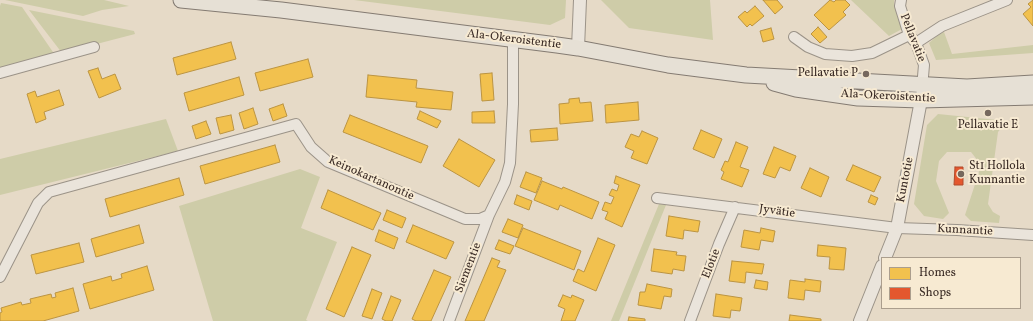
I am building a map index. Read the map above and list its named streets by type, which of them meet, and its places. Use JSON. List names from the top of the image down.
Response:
{
  "streets": {
    "main road": ["Ala-Okeroistentie"],
    "street": [
      "Pellavatie",
      "Keinokartanontie",
      "Kuntotie",
      "Jyvätie",
      "Kunnantie",
      "Elotie",
      "Siementie"
    ]
  },
  "crossings": [
    ["Pellavatie", "Ala-Okeroistentie"],
    ["Pellavatie", "Kuntotie"],
    ["Ala-Okeroistentie", "Kuntotie"],
    ["Keinokartanontie", "Siementie"],
    ["Kuntotie", "Jyvätie"],
    ["Kuntotie", "Kunnantie"],
    ["Jyvätie", "Kunnantie"],
    ["Jyvätie", "Elotie"]
  ],
  "places": ["Pellavatie P", "Pellavatie E", "St1 Hollola Kunnantie"],
  "legend": ["Homes", "Shops"]
}
